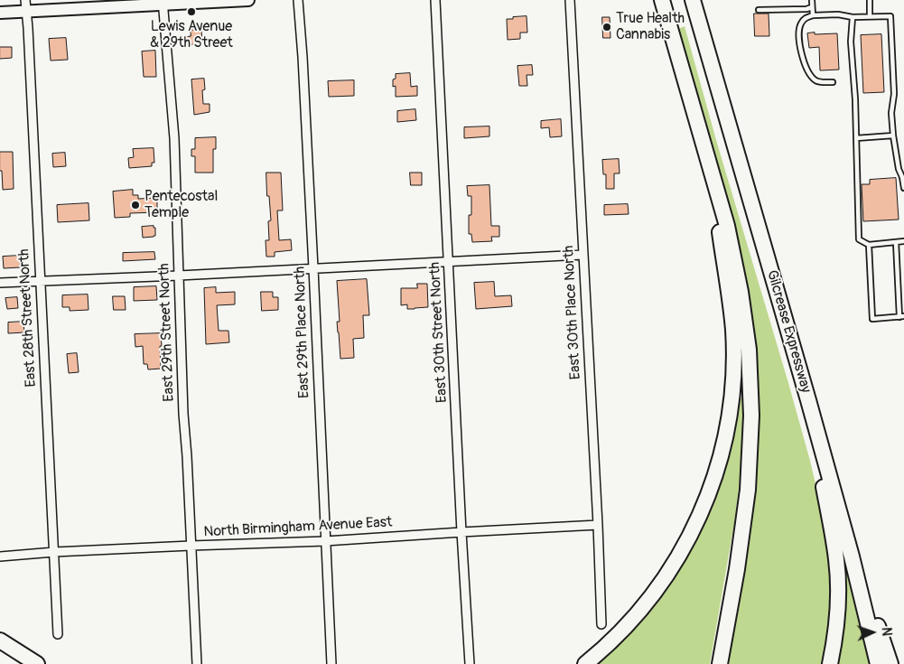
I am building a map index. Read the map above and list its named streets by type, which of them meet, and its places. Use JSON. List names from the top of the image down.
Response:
{
  "streets": {
    "highway": ["Gilcrease Expressway"],
    "street": [
      "East 30th Place North",
      "East 28th Street North",
      "East 29th Street North",
      "East 29th Place North",
      "East 30th Street North",
      "North Birmingham Avenue East"
    ]
  },
  "crossings": [
    ["East 30th Place North", "North Birmingham Avenue East"],
    ["East 28th Street North", "North Birmingham Avenue East"],
    ["East 29th Street North", "North Birmingham Avenue East"],
    ["East 29th Place North", "North Birmingham Avenue East"],
    ["East 30th Street North", "North Birmingham Avenue East"]
  ],
  "places": ["Lewis Avenue & 29th Street", "True Health Cannabis", "Pentecostal Temple"],
  "north": "right"
}
